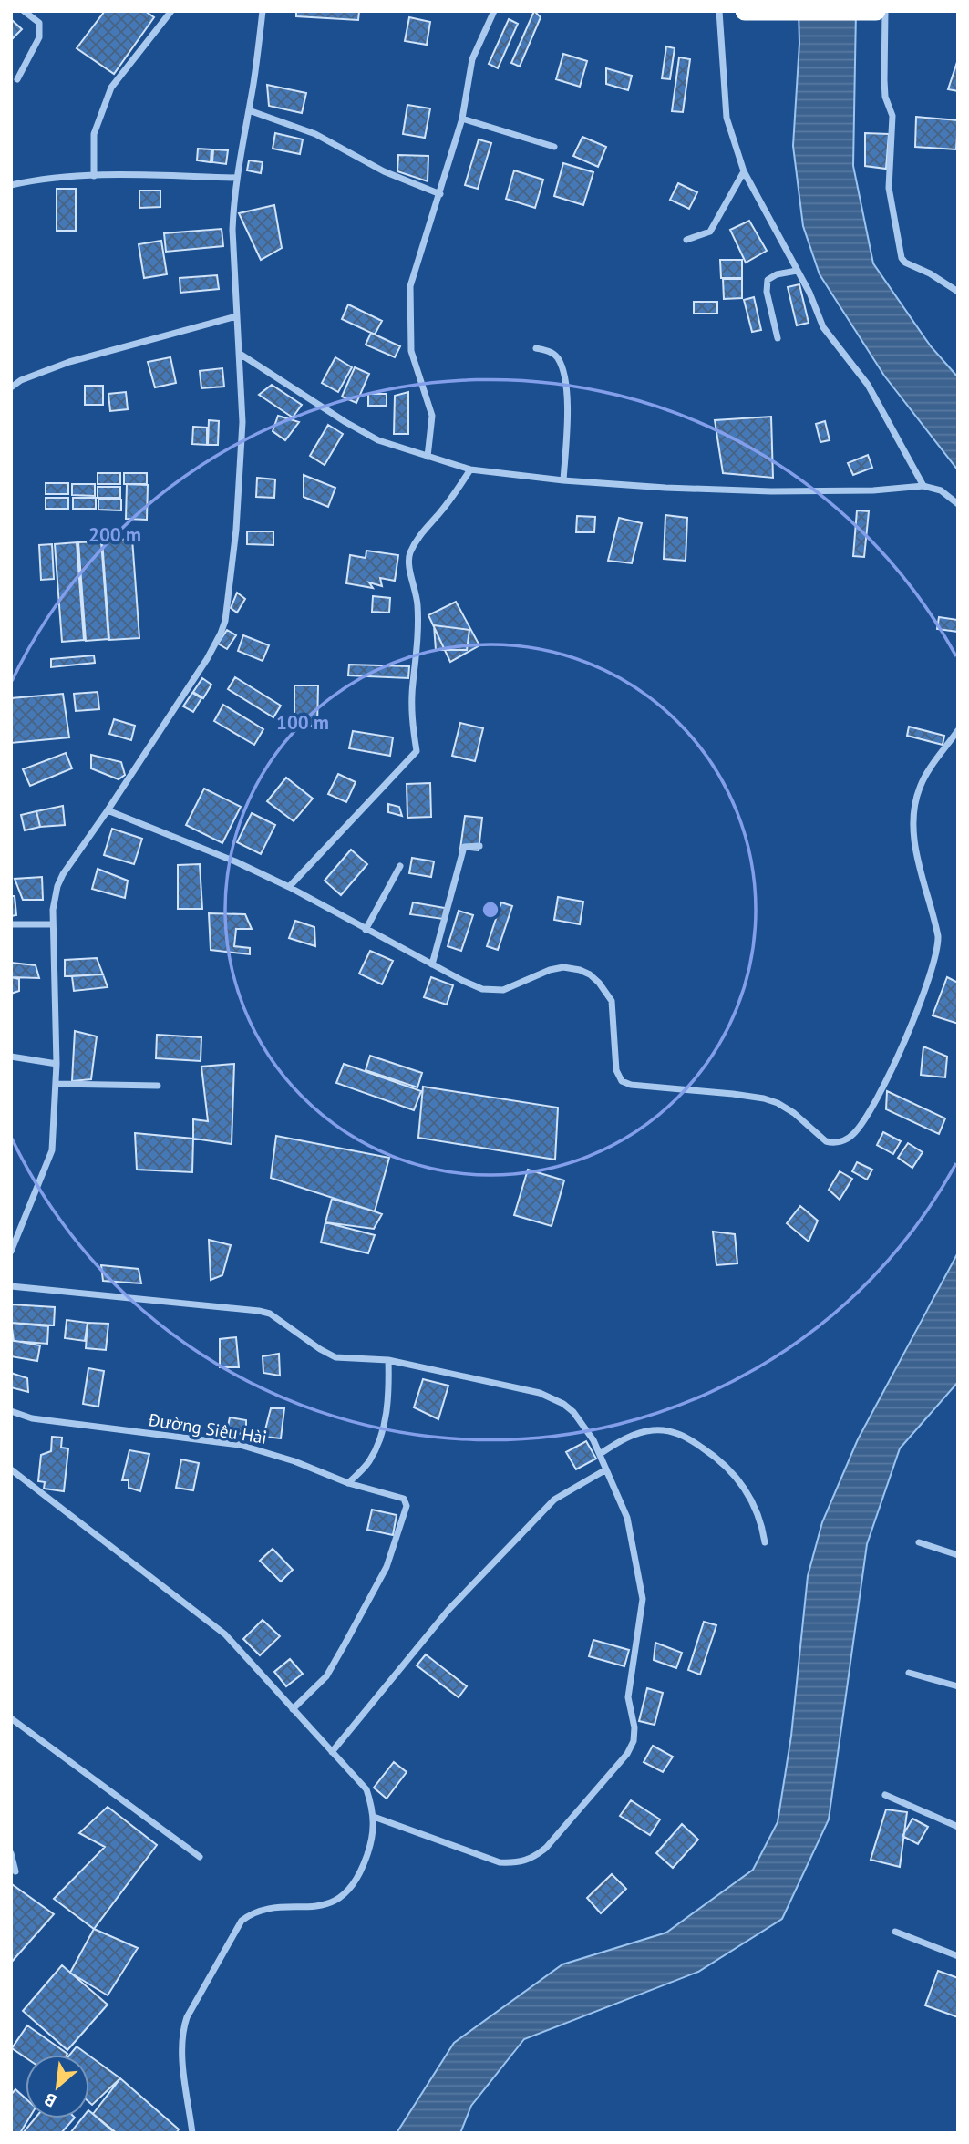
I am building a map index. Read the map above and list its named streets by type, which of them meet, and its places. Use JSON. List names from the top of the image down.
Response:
{
  "streets": {
    "street": ["Đường Siêu Hài"]
  },
  "north": "bottom left",
  "rings": ["200 m", "100 m"]
}
